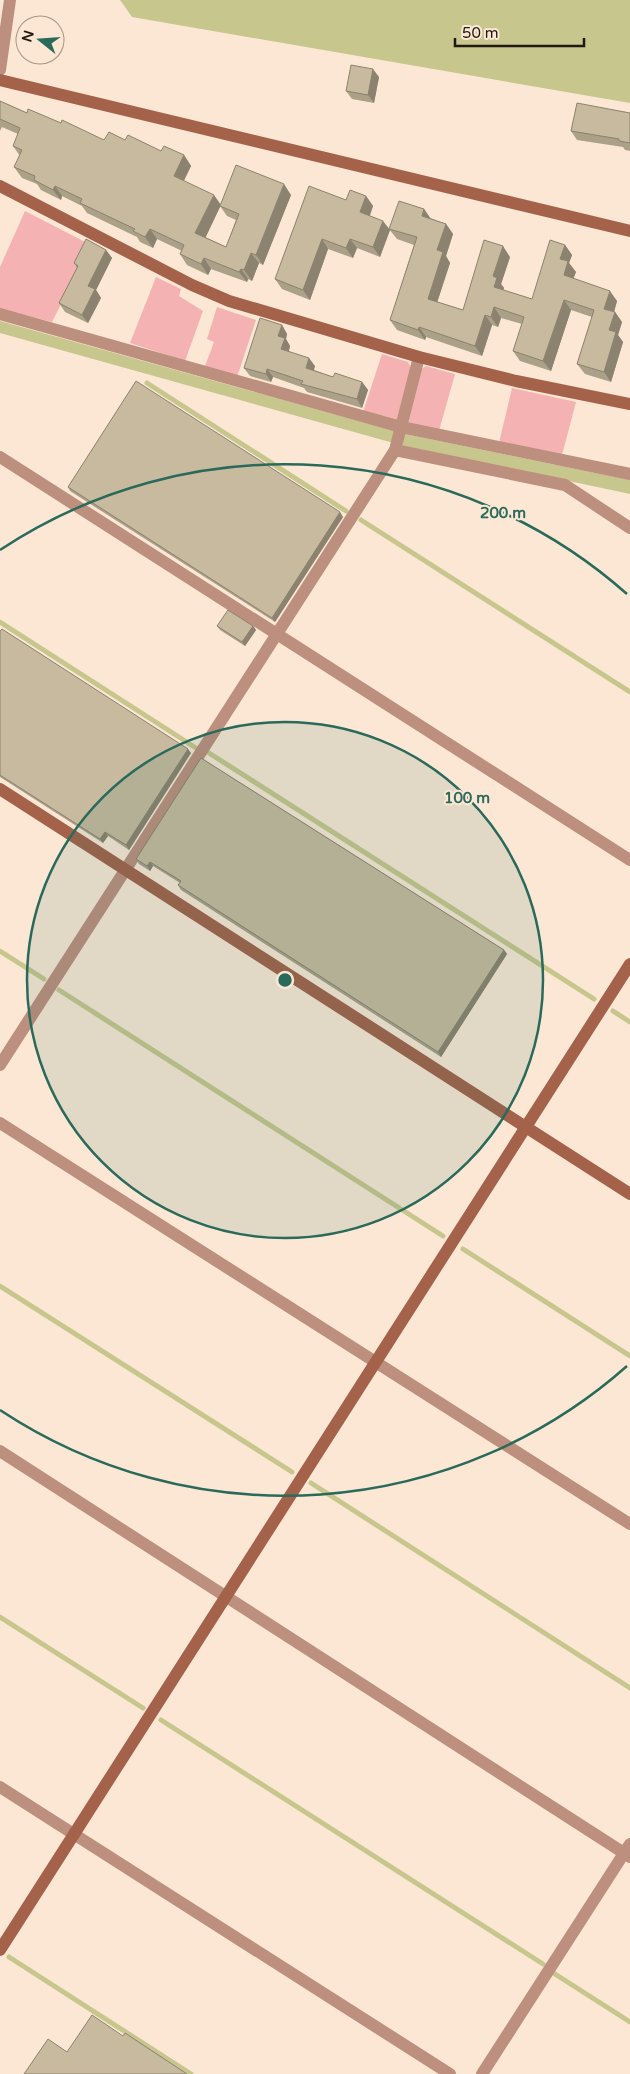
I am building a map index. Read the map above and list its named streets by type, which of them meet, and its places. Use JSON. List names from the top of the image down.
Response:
{
  "scale_bar": "50 m",
  "north": "left",
  "rings": ["200 m", "100 m"]
}
